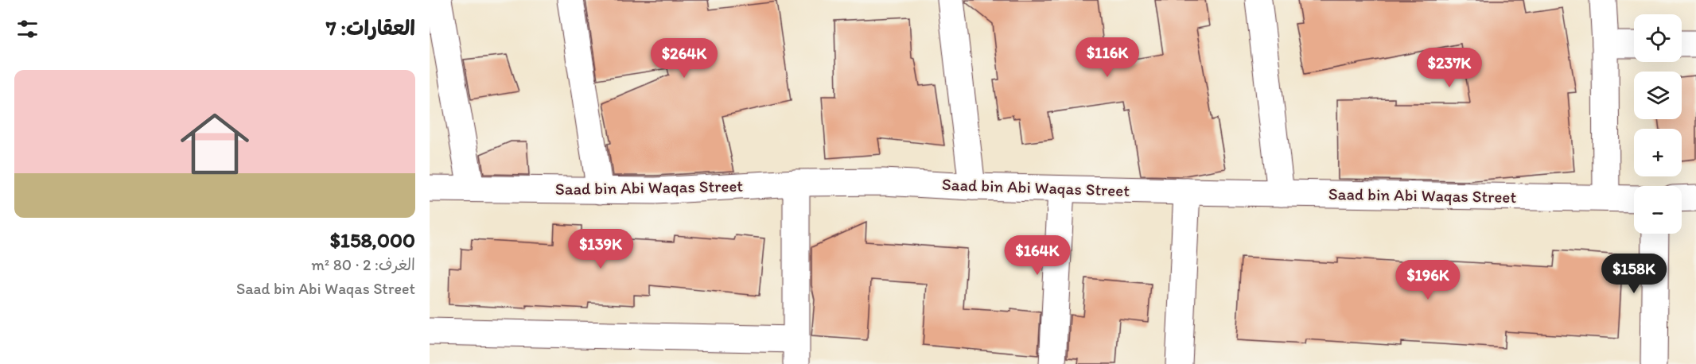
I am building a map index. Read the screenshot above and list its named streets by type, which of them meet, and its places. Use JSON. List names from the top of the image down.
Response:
{
  "streets": {
    "street": ["Saad bin Abi Waqas Street"]
  },
  "page": {
    "heading": "العقارات: 7",
    "map_buttons": ["+", "−"],
    "price": [
      "$116K",
      "$264K",
      "$237K",
      "$139K",
      "$164K",
      "$158K",
      "$196K"
    ],
    "list": [
      {
        "name": "$158,000",
        "note": "الغرف: 2 · 80 m² · Saad bin Abi Waqas Street"
      }
    ]
  }
}
